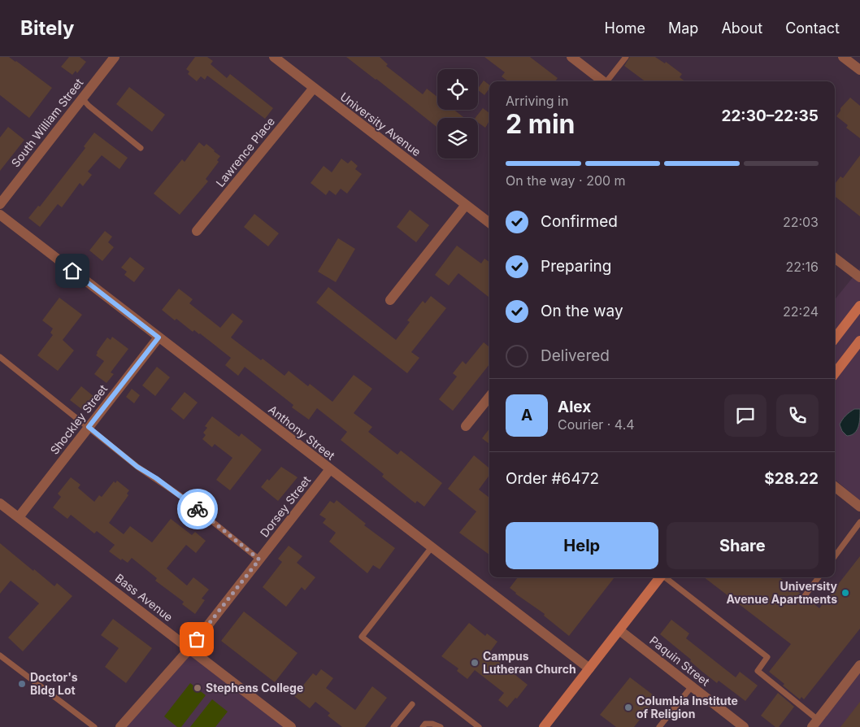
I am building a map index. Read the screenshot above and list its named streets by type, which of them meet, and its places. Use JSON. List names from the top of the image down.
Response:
{
  "streets": {
    "street": [
      "South William Street",
      "University Avenue",
      "Lawrence Place",
      "Shockley Street",
      "Anthony Street",
      "Dorsey Street",
      "Bass Avenue",
      "Paquin Street"
    ]
  },
  "crossings": [
    ["University Avenue", "Lawrence Place"],
    ["Shockley Street", "Anthony Street"],
    ["Shockley Street", "Bass Avenue"],
    ["Anthony Street", "Dorsey Street"],
    ["Dorsey Street", "Bass Avenue"]
  ],
  "places": [
    "University Avenue Apartments",
    "Campus Lutheran Church",
    "Doctor's Bldg Lot",
    "Stephens College",
    "Columbia Institute of Religion"
  ],
  "page": {
    "header": "Bitely",
    "nav": [
      "Home",
      "Map",
      "About",
      "Contact"
    ],
    "heading": ["2 min", "Arriving in", "22:30–22:35"],
    "panel": [
      "Alex",
      "Courier · 4.4",
      "Order #6472",
      "$28.22"
    ],
    "bar": "On the way · 200 m",
    "list": [
      ["Confirmed", "22:03"],
      ["Preparing", "22:16"],
      ["On the way", "22:24"],
      "Delivered"
    ],
    "round": "A",
    "buttons": ["Help", "Share"]
  }
}
